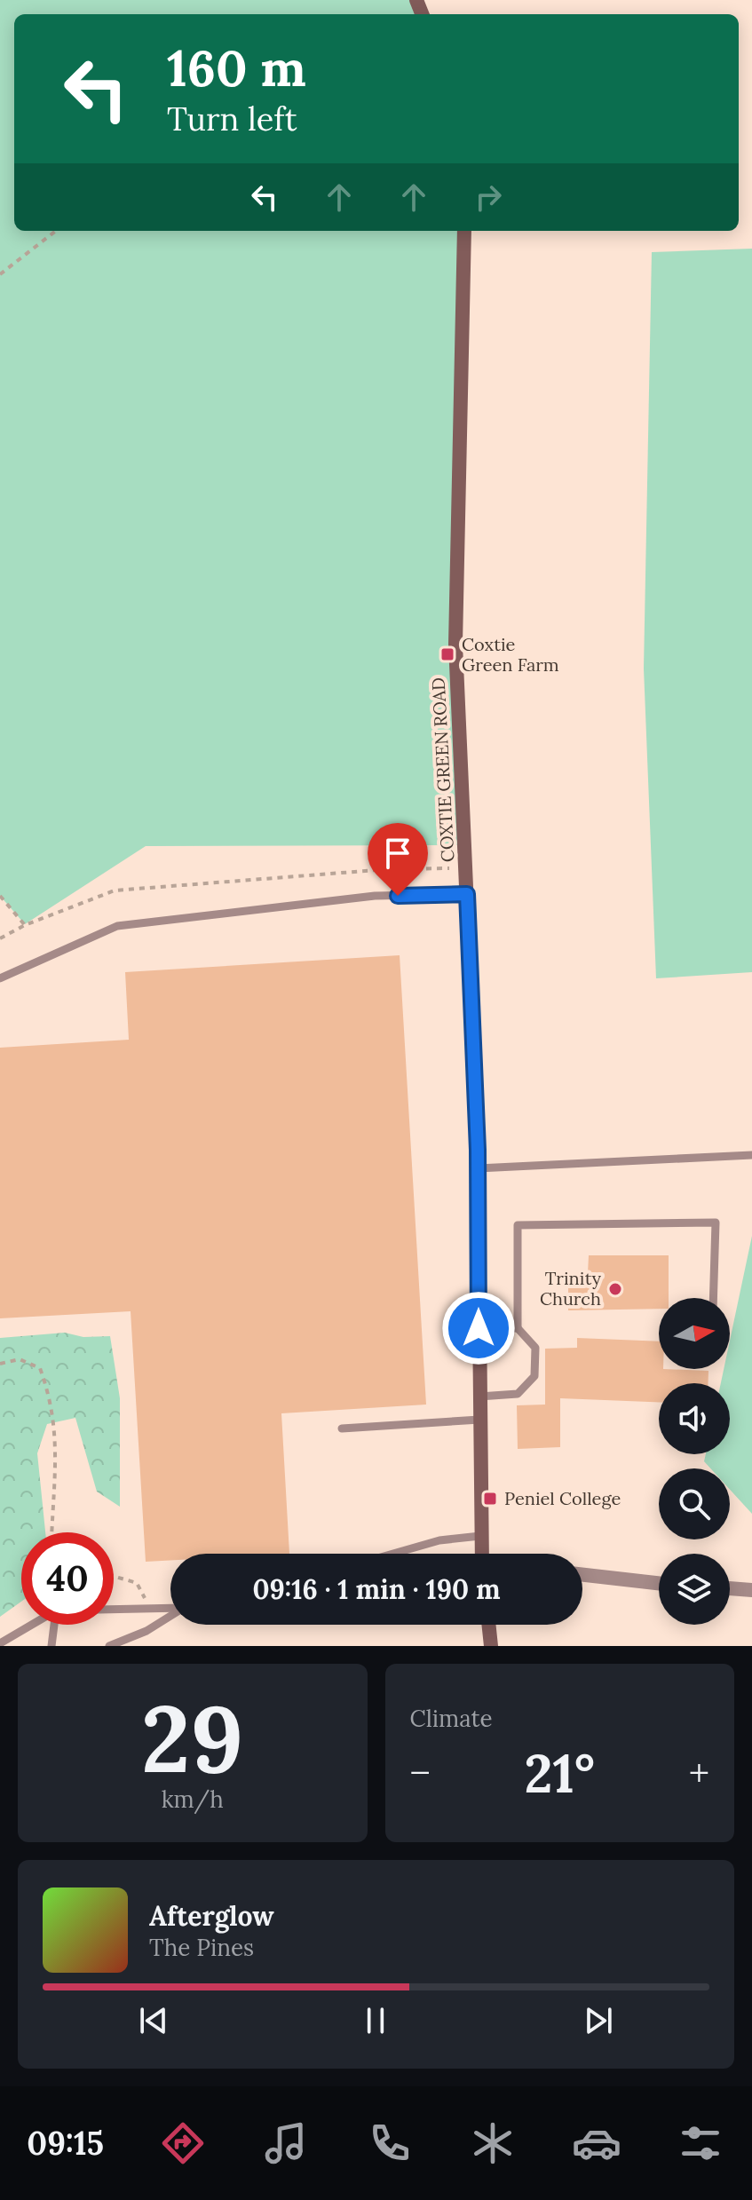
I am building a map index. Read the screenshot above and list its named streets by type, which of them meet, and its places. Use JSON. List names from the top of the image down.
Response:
{
  "streets": {
    "street": ["COXTIE GREEN ROAD"]
  },
  "places": {
    "transit": ["Coxtie Green Farm", "Peniel College"],
    "other": ["Trinity Church"]
  },
  "north": "right",
  "page": {
    "turn": ["160 m", "Turn left"],
    "limit": "40",
    "trip": "09:16 · 1 min · 190 m",
    "tile": [
      ["29", "km/h"],
      "Climate"
    ],
    "heat": ["−", "21°", "+"],
    "song": ["Afterglow", "The Pines"],
    "tabs": "09:15"
  }
}
